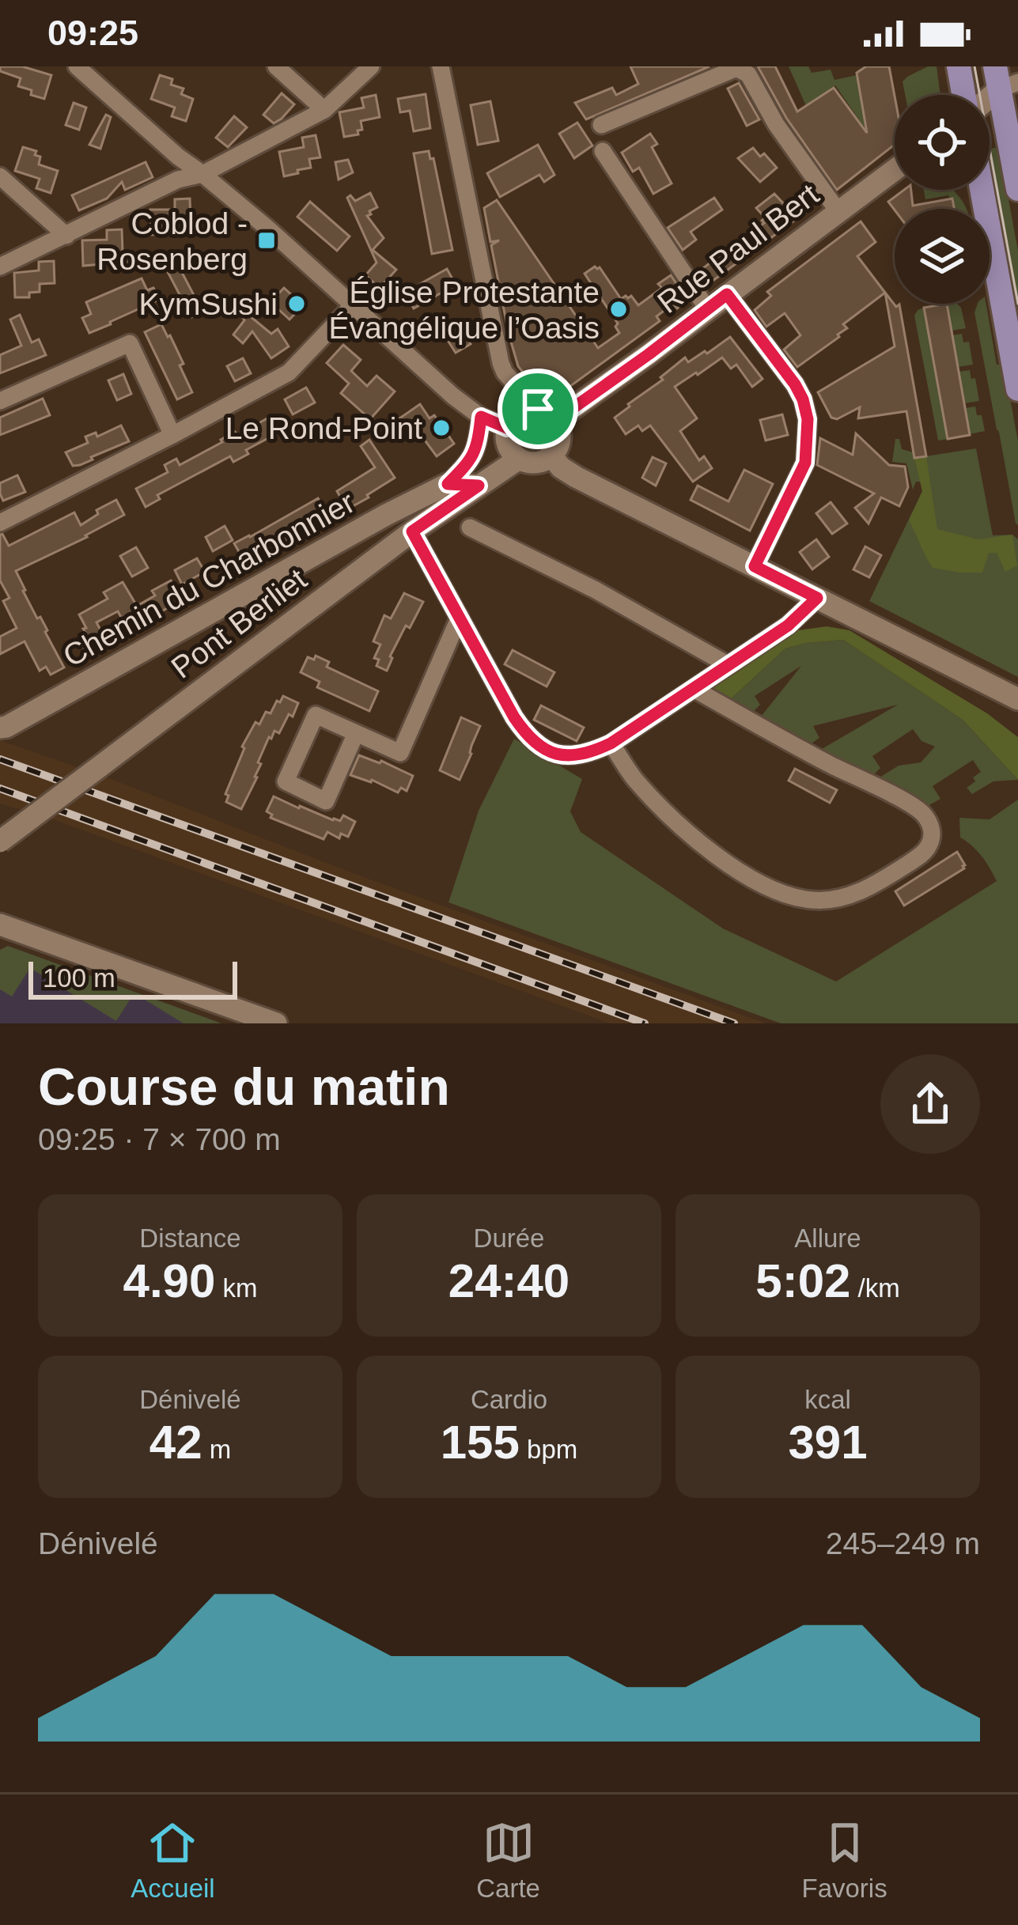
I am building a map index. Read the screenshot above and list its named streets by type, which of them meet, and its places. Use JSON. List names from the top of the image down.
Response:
{
  "streets": {
    "street": ["Rue Paul Bert", "Chemin du Charbonnier", "Pont Berliet"]
  },
  "crossings": [
    ["Rue Paul Bert", "Pont Berliet"],
    ["Chemin du Charbonnier", "Pont Berliet"]
  ],
  "places": {
    "transit": ["Coblod - Rosenberg"],
    "other": ["KymSushi", "Église Protestante Évangélique l’Oasis", "Le Rond-Point"]
  },
  "scale_bar": "100 m",
  "page": {
    "status": "09:25",
    "scale": "100 m",
    "heading": ["Course du matin", "09:25 · 7 × 700 m"],
    "stats": [
      ["Distance", "4.90 km"],
      ["Durée", "24:40"],
      ["Allure", "5:02 /km"],
      ["Dénivelé", "42 m"],
      ["Cardio", "155 bpm"],
      ["kcal", "391"]
    ],
    "chart": ["Dénivelé", "245–249 m"],
    "tabs": ["Accueil", "Carte", "Favoris"]
  }
}
